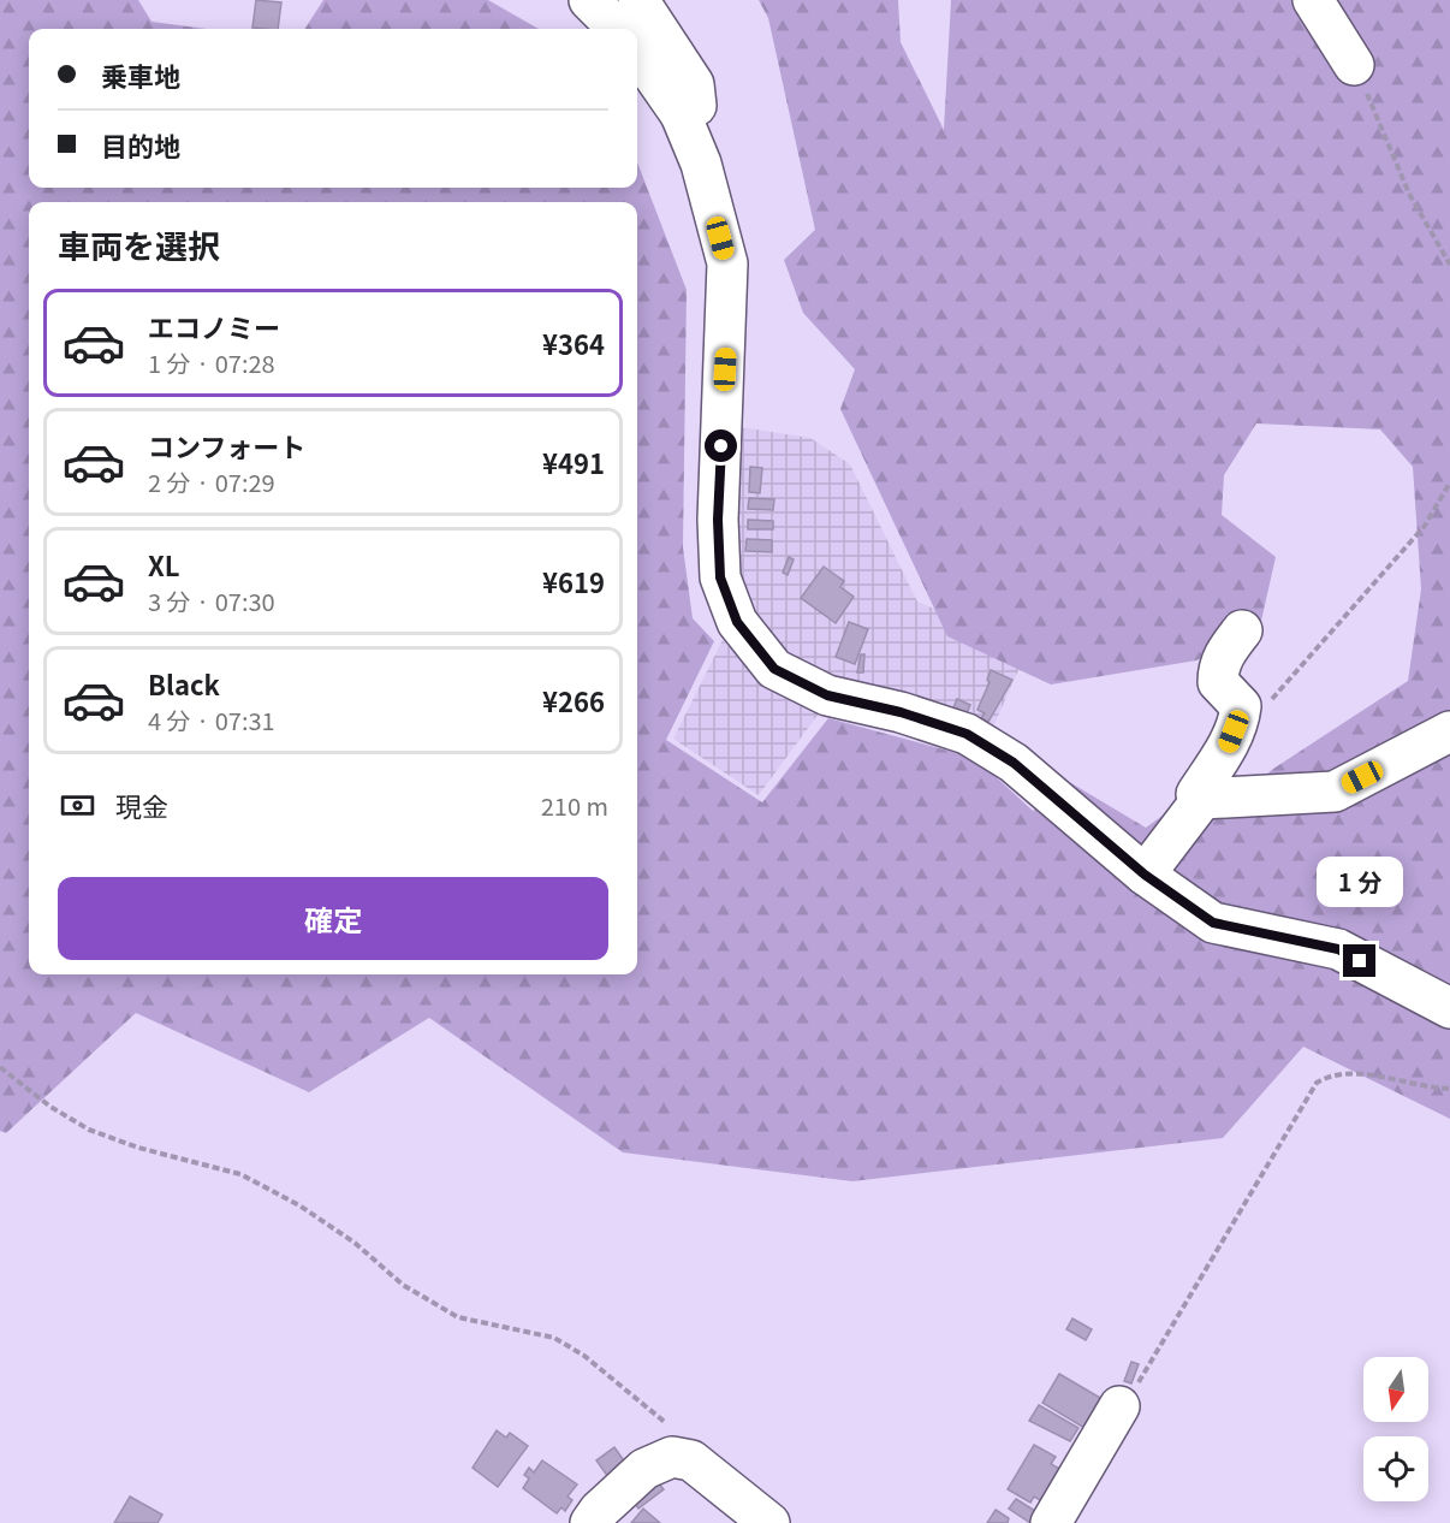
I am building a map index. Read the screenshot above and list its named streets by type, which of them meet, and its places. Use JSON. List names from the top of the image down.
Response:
{
  "north": "bottom",
  "page": {
    "banner": ["乗車地", "目的地"],
    "heading": "車両を選択",
    "list": [
      {
        "name": "エコノミー",
        "note": "1 分 · 07:28",
        "value": "¥364"
      },
      {
        "name": "コンフォート",
        "note": "2 分 · 07:29",
        "value": "¥491"
      },
      {
        "name": "XL",
        "note": "3 分 · 07:30",
        "value": "¥619"
      },
      {
        "name": "Black",
        "note": "4 分 · 07:31",
        "value": "¥266"
      }
    ],
    "pay": ["現金", "210 m"],
    "bubble": "1 分",
    "buttons": "確定"
  }
}
